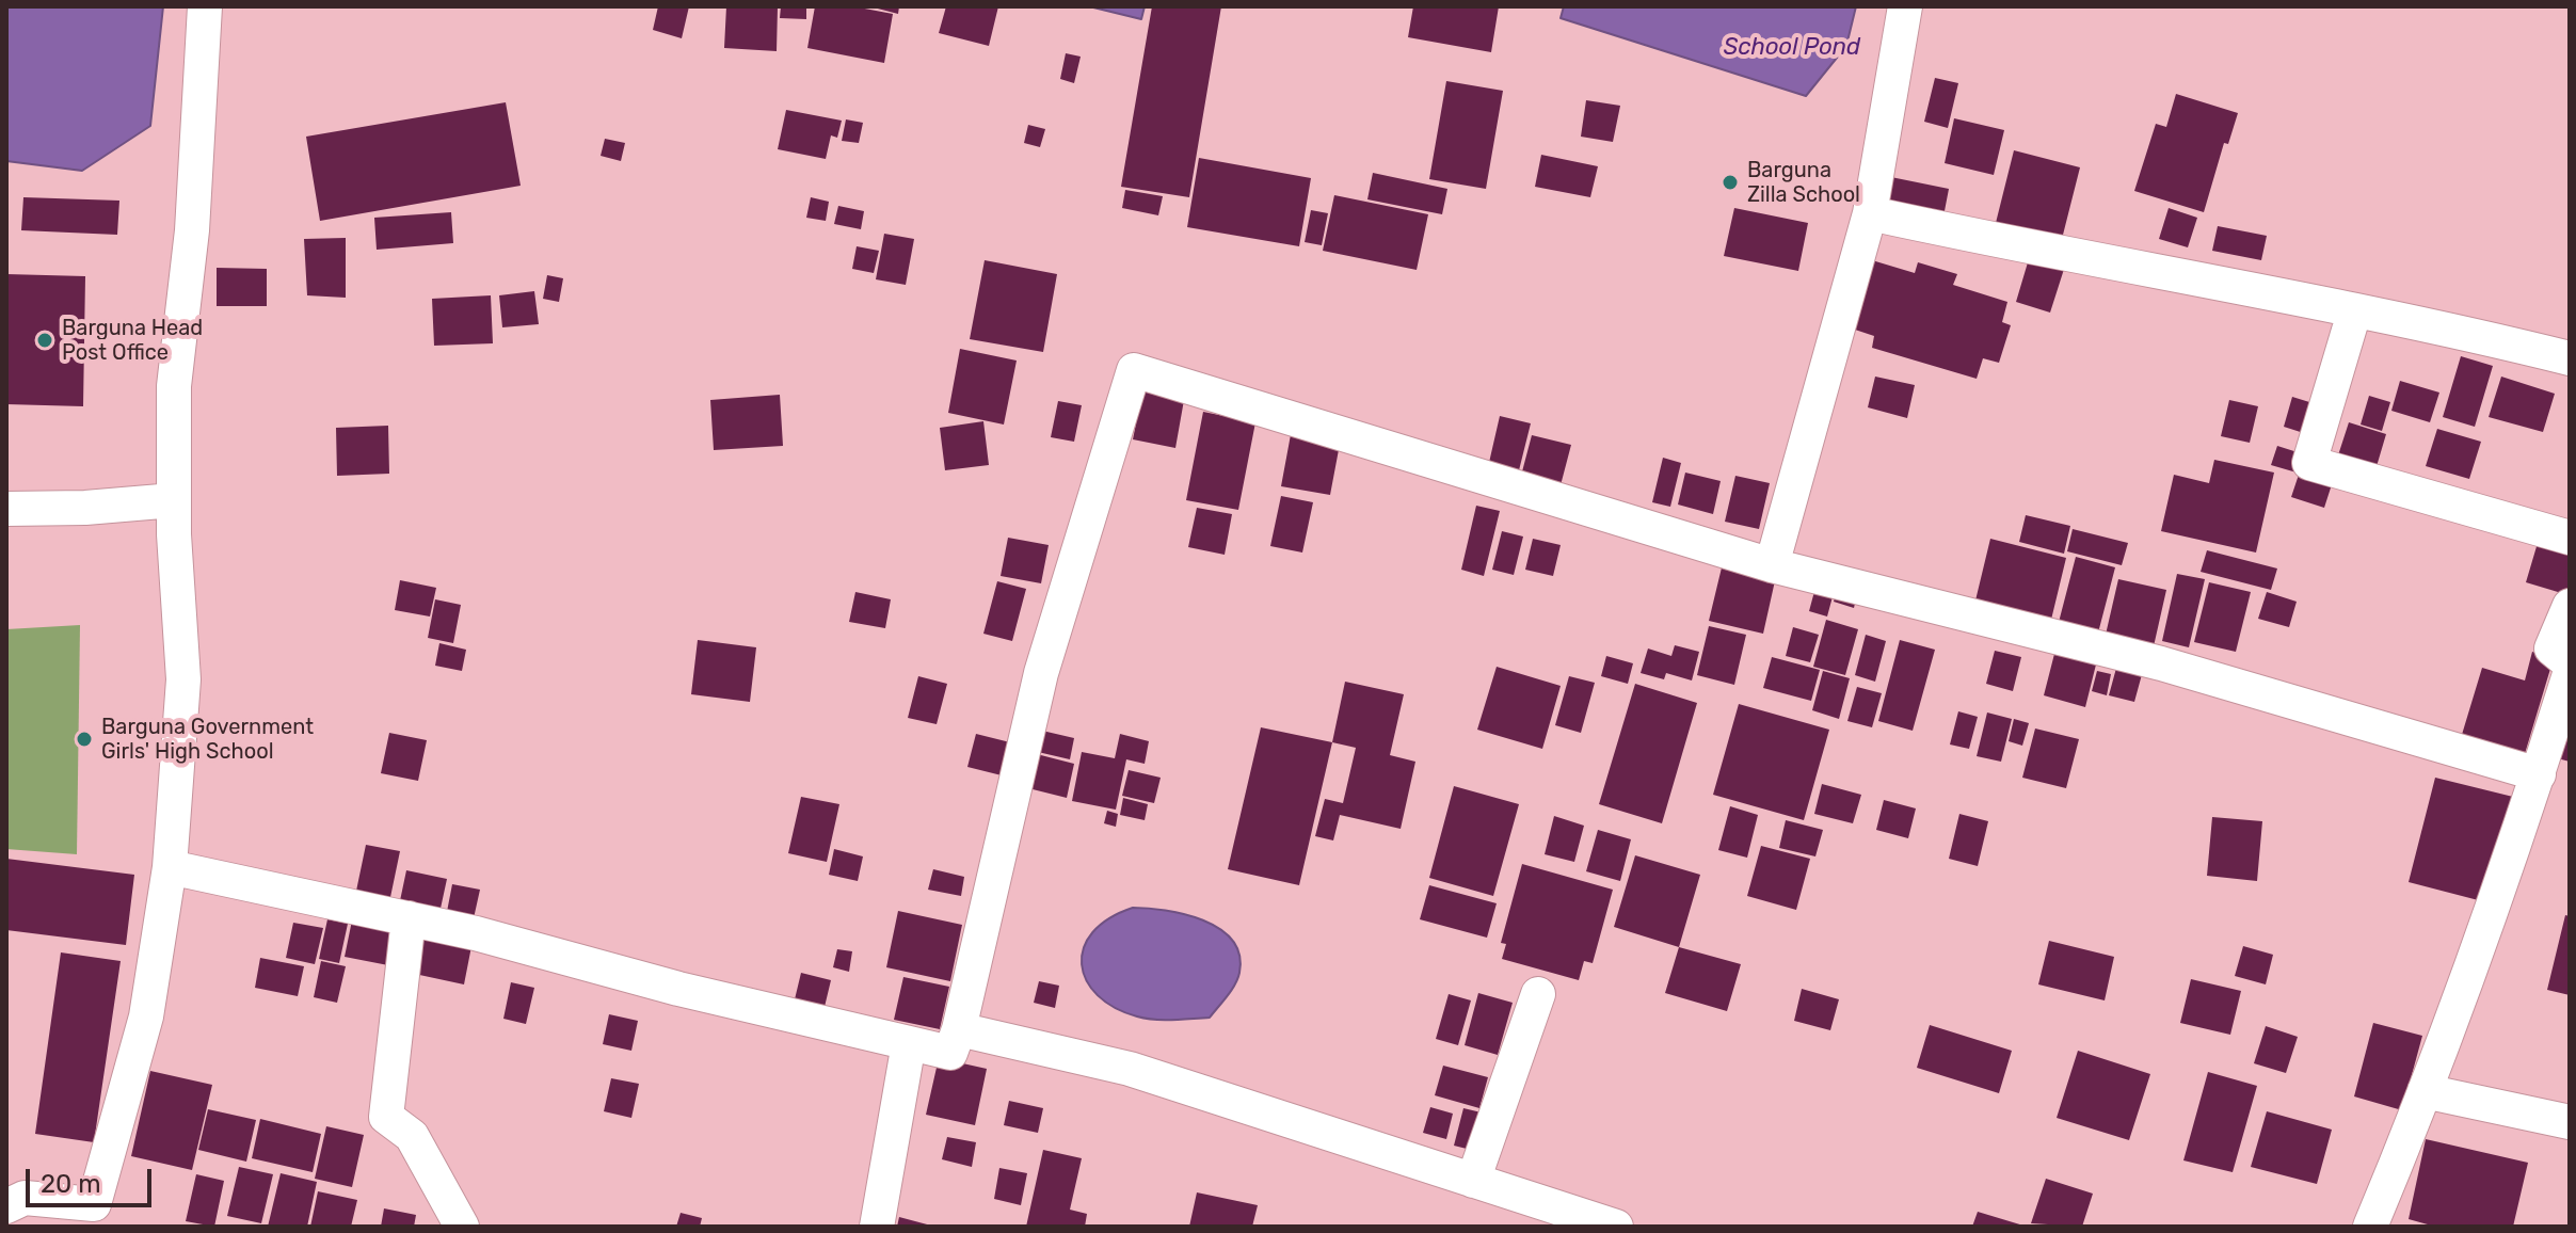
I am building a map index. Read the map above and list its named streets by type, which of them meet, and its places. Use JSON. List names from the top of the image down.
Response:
{
  "water": ["School Pond"],
  "places": ["Barguna Zilla School", "Barguna Head Post Office", "Barguna Government Girls' High School"],
  "scale_bar": "20 m"
}
